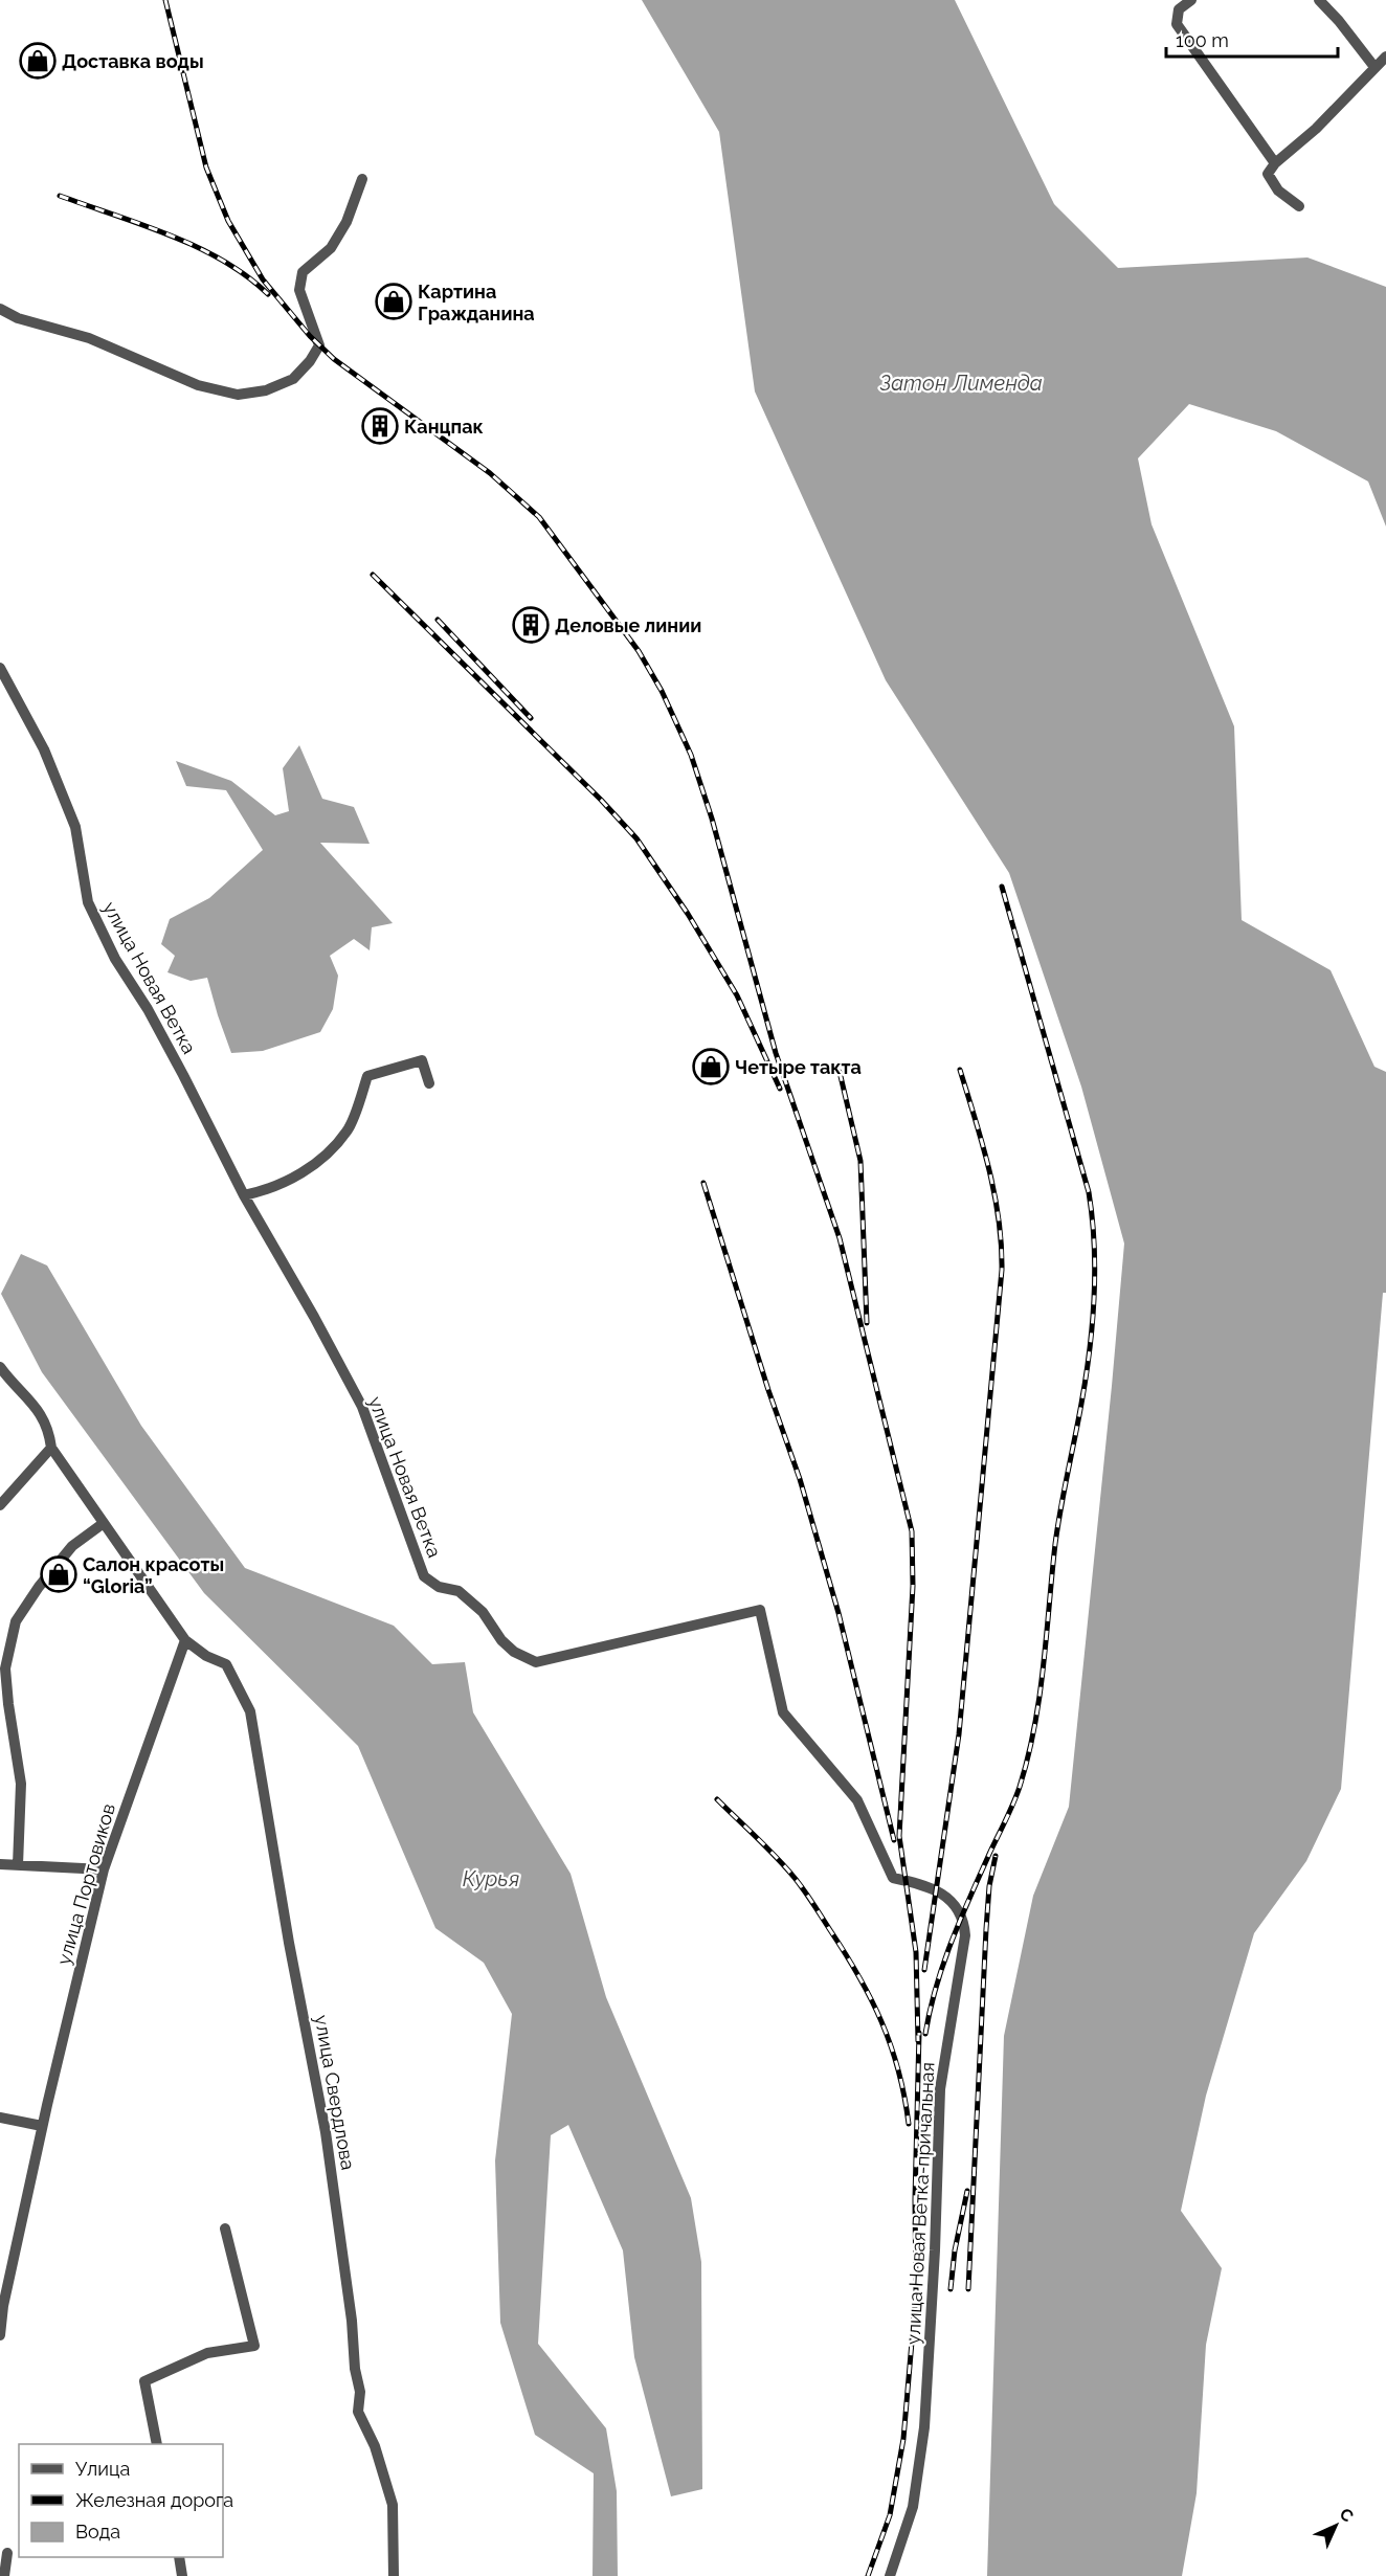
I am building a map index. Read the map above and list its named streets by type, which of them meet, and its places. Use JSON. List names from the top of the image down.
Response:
{
  "streets": {
    "street": [
      "улица Новая Ветка",
      "улица Портовиков",
      "улица Свердлова",
      "улица Новая Ветка-причальная"
    ]
  },
  "crossings": [
    ["улица Новая Ветка", "улица Новая Ветка-причальная"],
    ["улица Портовиков", "улица Свердлова"]
  ],
  "water": ["Затон Лименда", "Курья"],
  "places": {
    "shop": [
      "Доставка воды",
      "Картина Гражданина",
      "Четыре такта",
      "Салон красоты “Gloria”"
    ],
    "building": ["Канцпак", "Деловые линии"]
  },
  "legend": ["Улица", "Железная дорога", "Вода"],
  "scale_bar": "100 m",
  "north": "top right"
}
